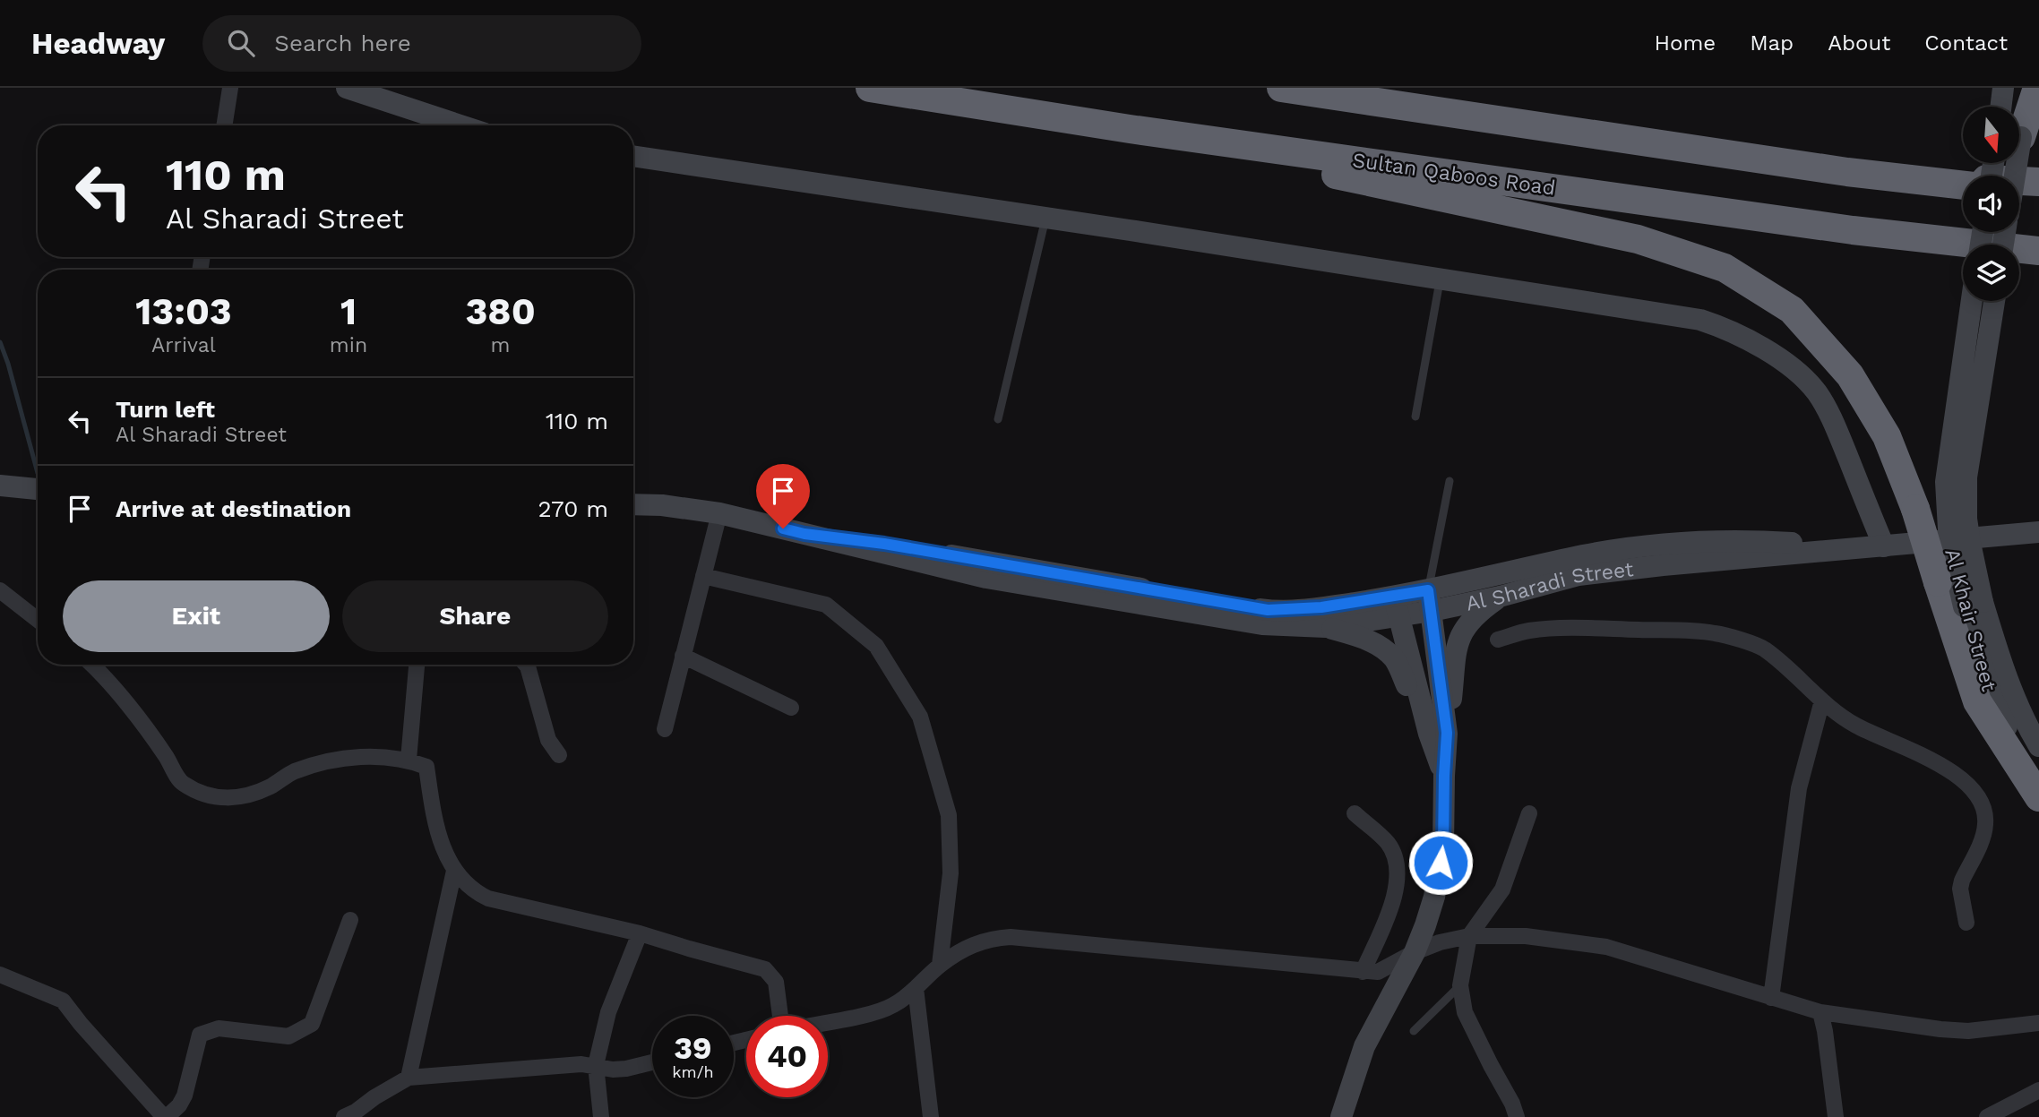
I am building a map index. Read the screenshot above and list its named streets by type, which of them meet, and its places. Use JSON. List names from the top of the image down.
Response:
{
  "streets": {
    "highway": ["Sultan Qaboos Road"],
    "street": ["Al Sharadi Street", "Al Khair Street"]
  },
  "north": "bottom",
  "page": {
    "header": "Headway",
    "search": "Search here",
    "nav": [
      "Home",
      "Map",
      "About",
      "Contact"
    ],
    "turn": ["110 m", "Al Sharadi Street"],
    "eta": [
      "13:03",
      "Arrival",
      "1",
      "min",
      "380",
      "m"
    ],
    "list": [
      {
        "name": "Turn left",
        "note": "Al Sharadi Street",
        "value": "110 m"
      },
      {
        "name": "Arrive at destination",
        "value": "270 m"
      }
    ],
    "buttons": ["Exit", "Share"],
    "speed": "39 km/h",
    "limit": "40"
  }
}
